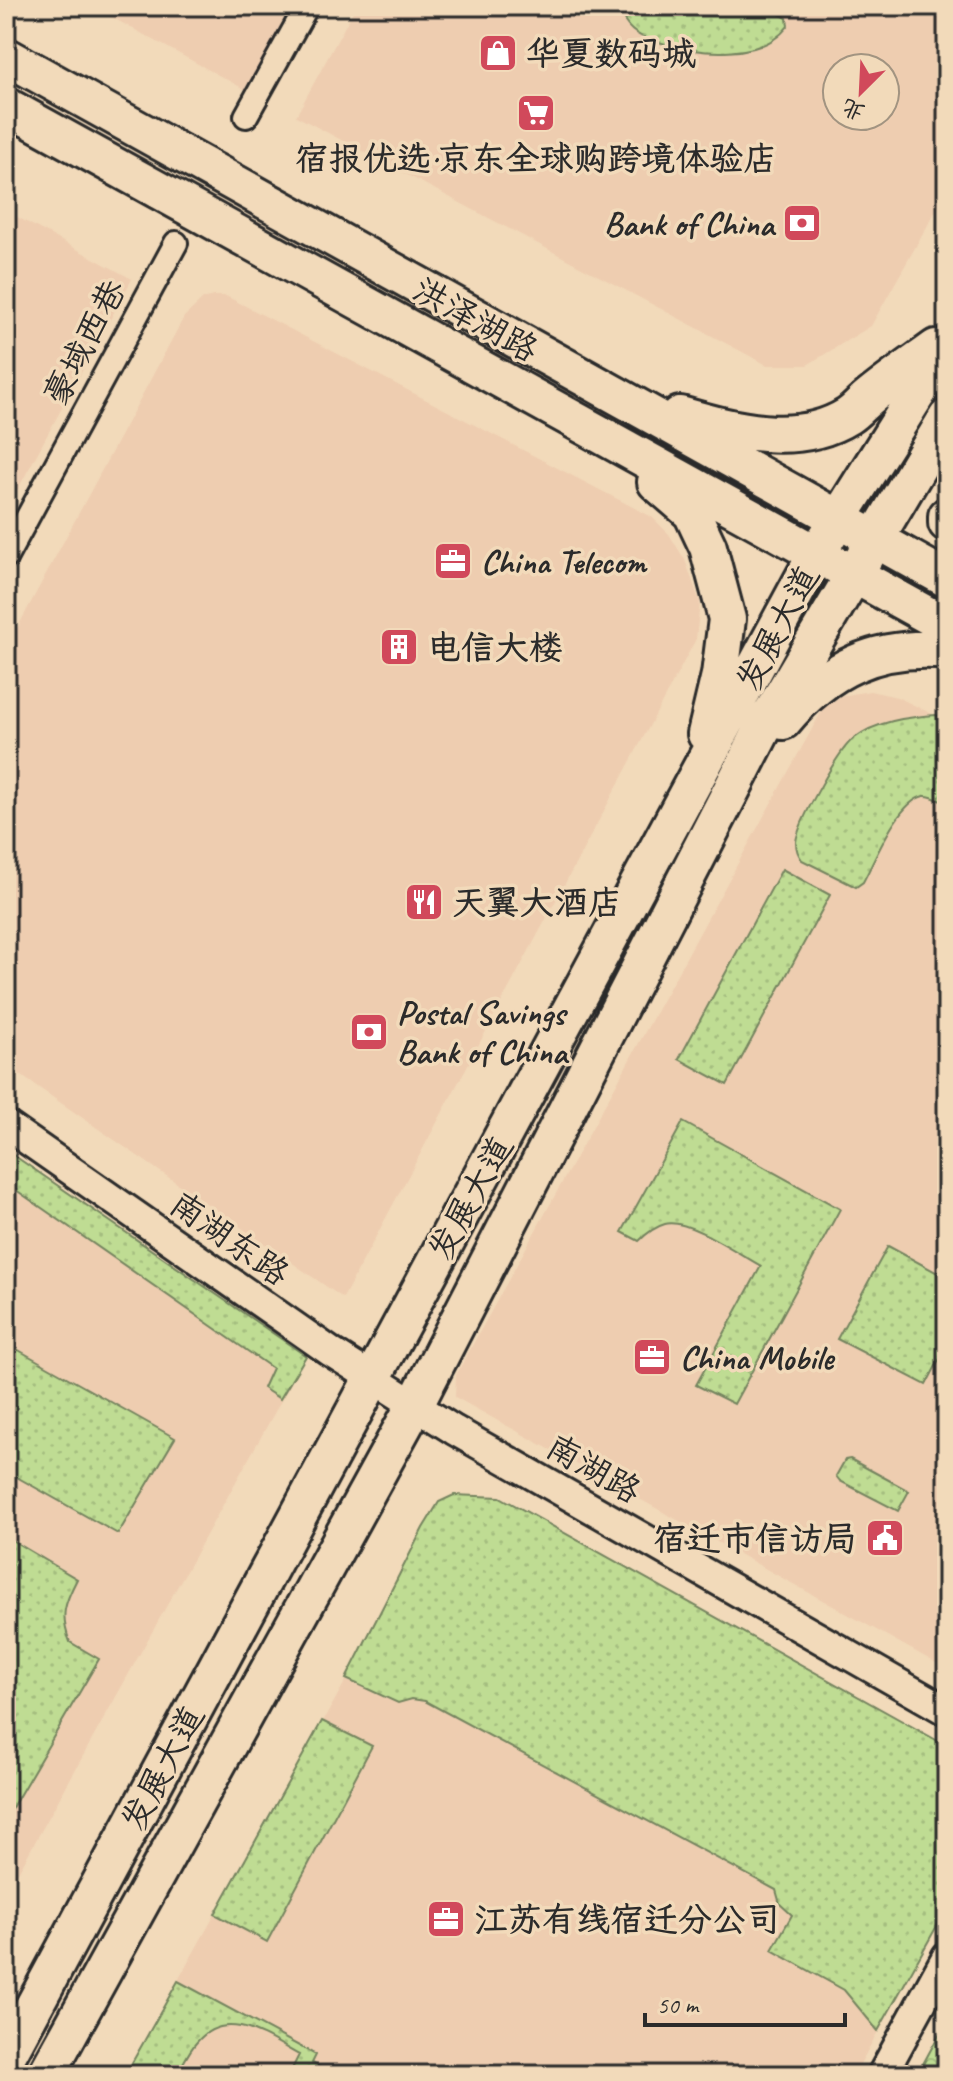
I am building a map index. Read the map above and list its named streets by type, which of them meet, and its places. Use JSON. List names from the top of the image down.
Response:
{
  "streets": {
    "main road": ["洪泽湖路", "发展大道"],
    "street": ["豪域西巷", "南湖东路", "南湖路"]
  },
  "crossings": [
    ["洪泽湖路", "发展大道"],
    ["发展大道", "南湖东路"],
    ["发展大道", "南湖路"],
    ["南湖东路", "南湖路"]
  ],
  "places": {
    "shop": ["华夏数码城"],
    "supermarket": ["宿报优选·京东全球购跨境体验店"],
    "bank": ["Bank of China", "Postal Savings Bank of China"],
    "office": ["China Telecom", "China Mobile", "江苏有线宿迁分公司"],
    "building": ["电信大楼"],
    "restaurant": ["天翼大酒店"],
    "public building": ["宿迁市信访局"]
  },
  "scale_bar": "50 m",
  "north": "bottom left"
}
